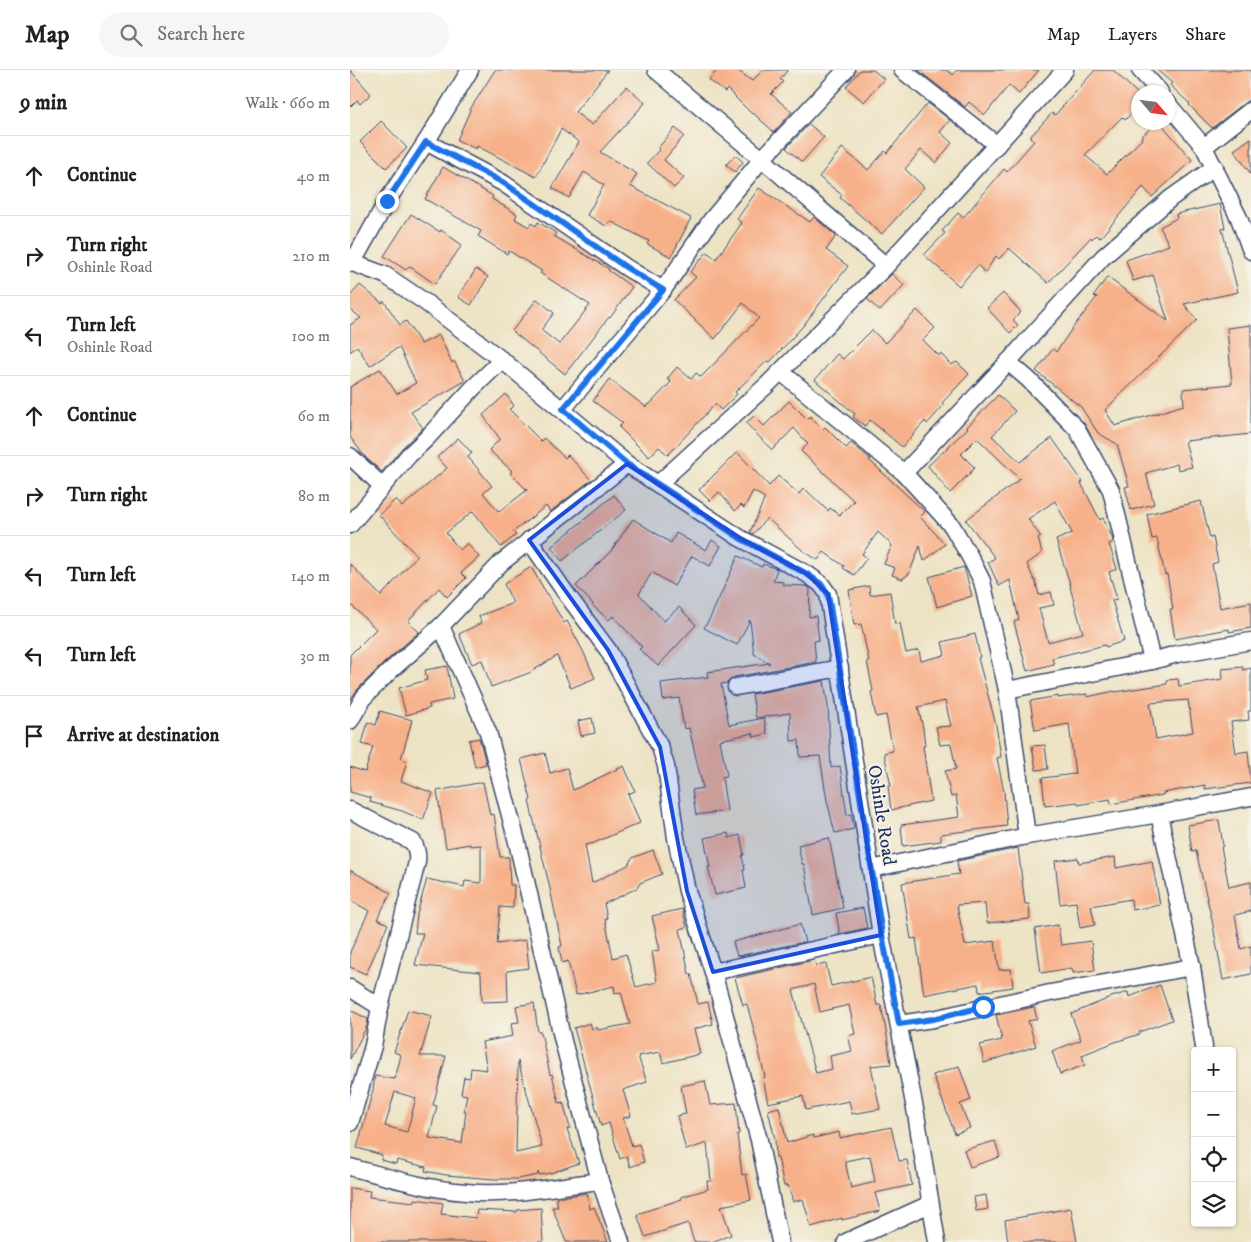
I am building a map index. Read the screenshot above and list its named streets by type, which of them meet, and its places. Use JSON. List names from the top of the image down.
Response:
{
  "streets": {
    "street": ["Oshinle Road"]
  },
  "north": "bottom right",
  "page": {
    "header": "Map",
    "search": "Search here",
    "nav": ["Map", "Layers", "Share"],
    "heading": ["9 min", "Walk · 660 m"],
    "list": [
      ["Continue", "40 m"],
      ["Turn right", "Oshinle Road", "210 m"],
      ["Turn left", "Oshinle Road", "100 m"],
      ["Continue", "60 m"],
      ["Turn right", "80 m"],
      ["Turn left", "140 m"],
      ["Turn left", "30 m"],
      "Arrive at destination"
    ],
    "map_buttons": ["+", "−"]
  }
}
